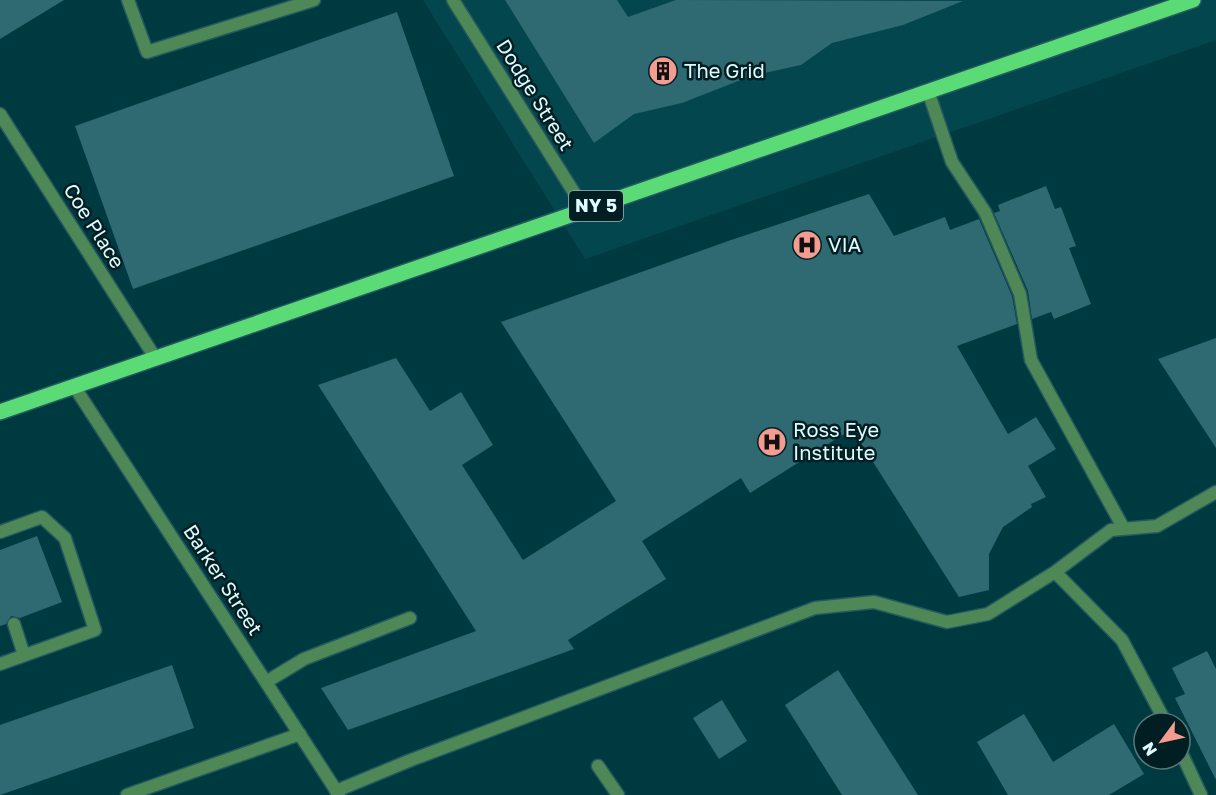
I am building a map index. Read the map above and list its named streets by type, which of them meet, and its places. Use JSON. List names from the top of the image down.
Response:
{
  "streets": {
    "main road": ["NY 5"],
    "street": ["Dodge Street", "Coe Place", "Barker Street"]
  },
  "crossings": [
    ["Dodge Street", "NY 5"],
    ["NY 5", "Coe Place"],
    ["NY 5", "Barker Street"]
  ],
  "places": {
    "building": ["The Grid"],
    "hospital": ["VIA", "Ross Eye Institute"]
  },
  "north": "bottom left"
}
